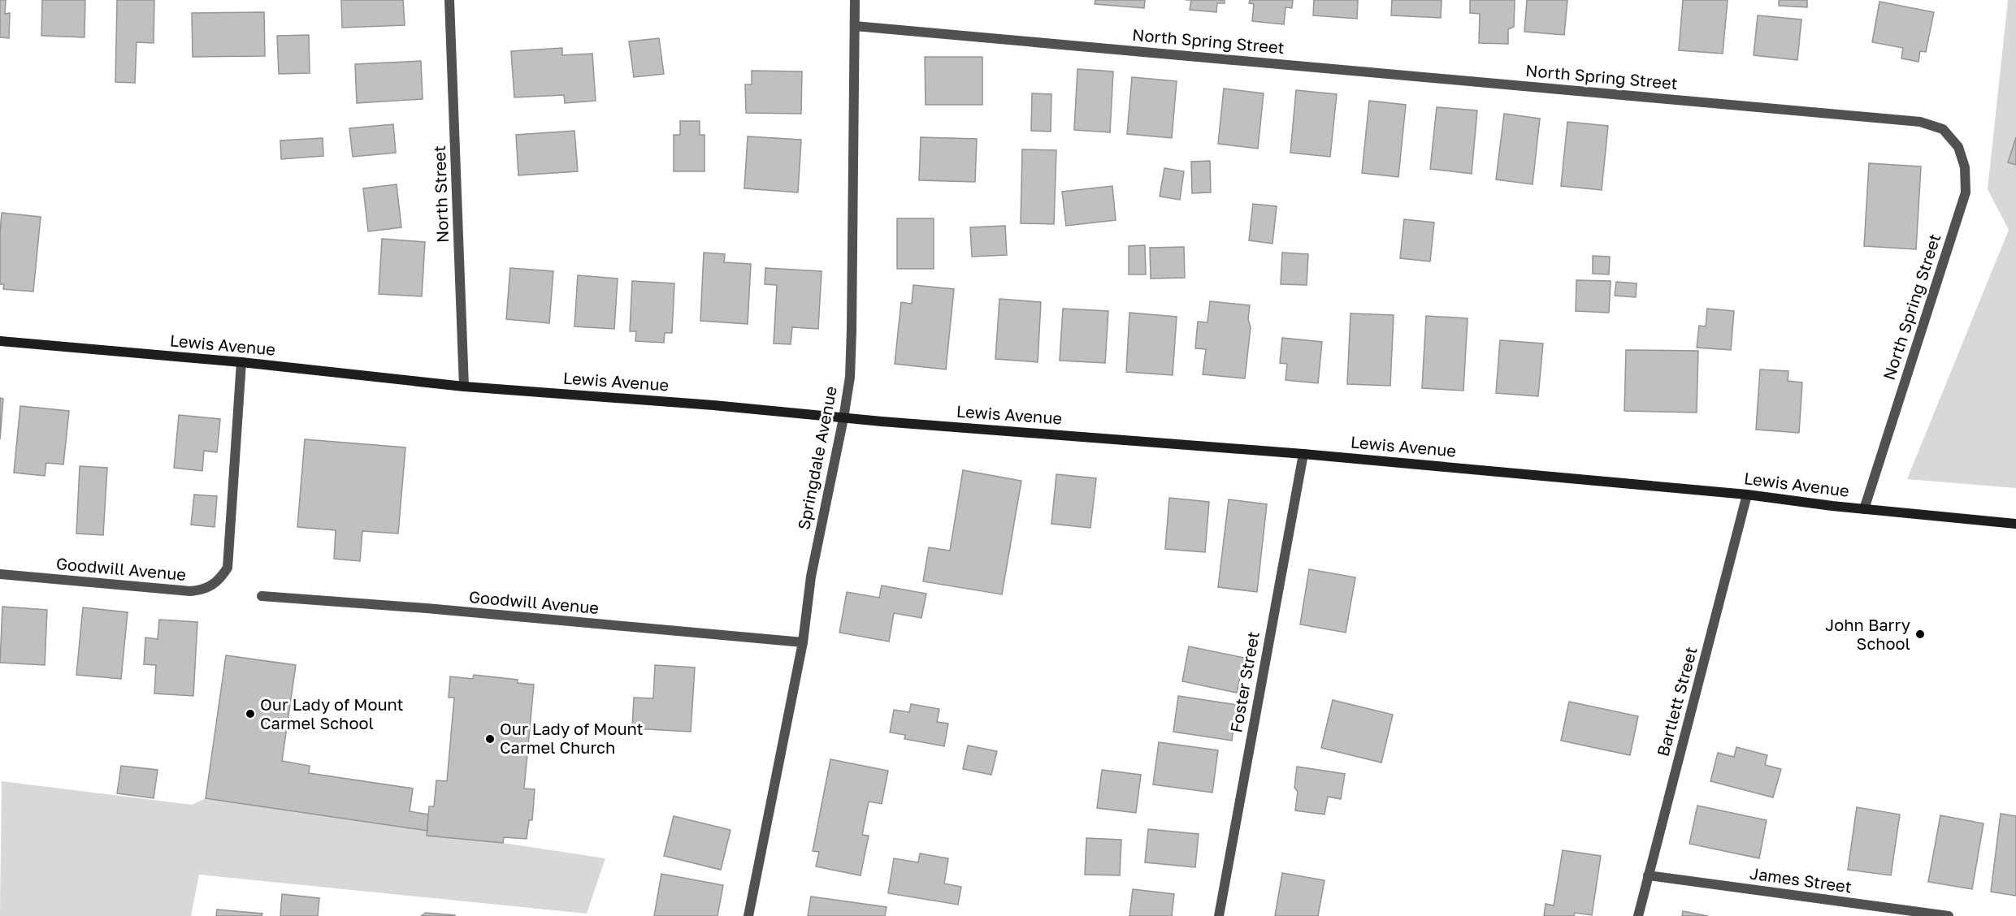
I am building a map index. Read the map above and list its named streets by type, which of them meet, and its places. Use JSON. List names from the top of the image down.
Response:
{
  "streets": {
    "main road": ["Lewis Avenue"],
    "street": [
      "North Spring Street",
      "North Street",
      "Springdale Avenue",
      "Goodwill Avenue",
      "Foster Street",
      "Bartlett Street",
      "James Street"
    ]
  },
  "crossings": [
    ["North Spring Street", "Lewis Avenue"],
    ["North Spring Street", "Springdale Avenue"],
    ["North Street", "Lewis Avenue"],
    ["Lewis Avenue", "Springdale Avenue"],
    ["Lewis Avenue", "Goodwill Avenue"],
    ["Lewis Avenue", "Foster Street"],
    ["Lewis Avenue", "Bartlett Street"],
    ["Springdale Avenue", "Goodwill Avenue"],
    ["Bartlett Street", "James Street"]
  ],
  "places": ["John Barry School", "Our Lady of Mount Carmel School", "Our Lady of Mount Carmel Church"]
}
